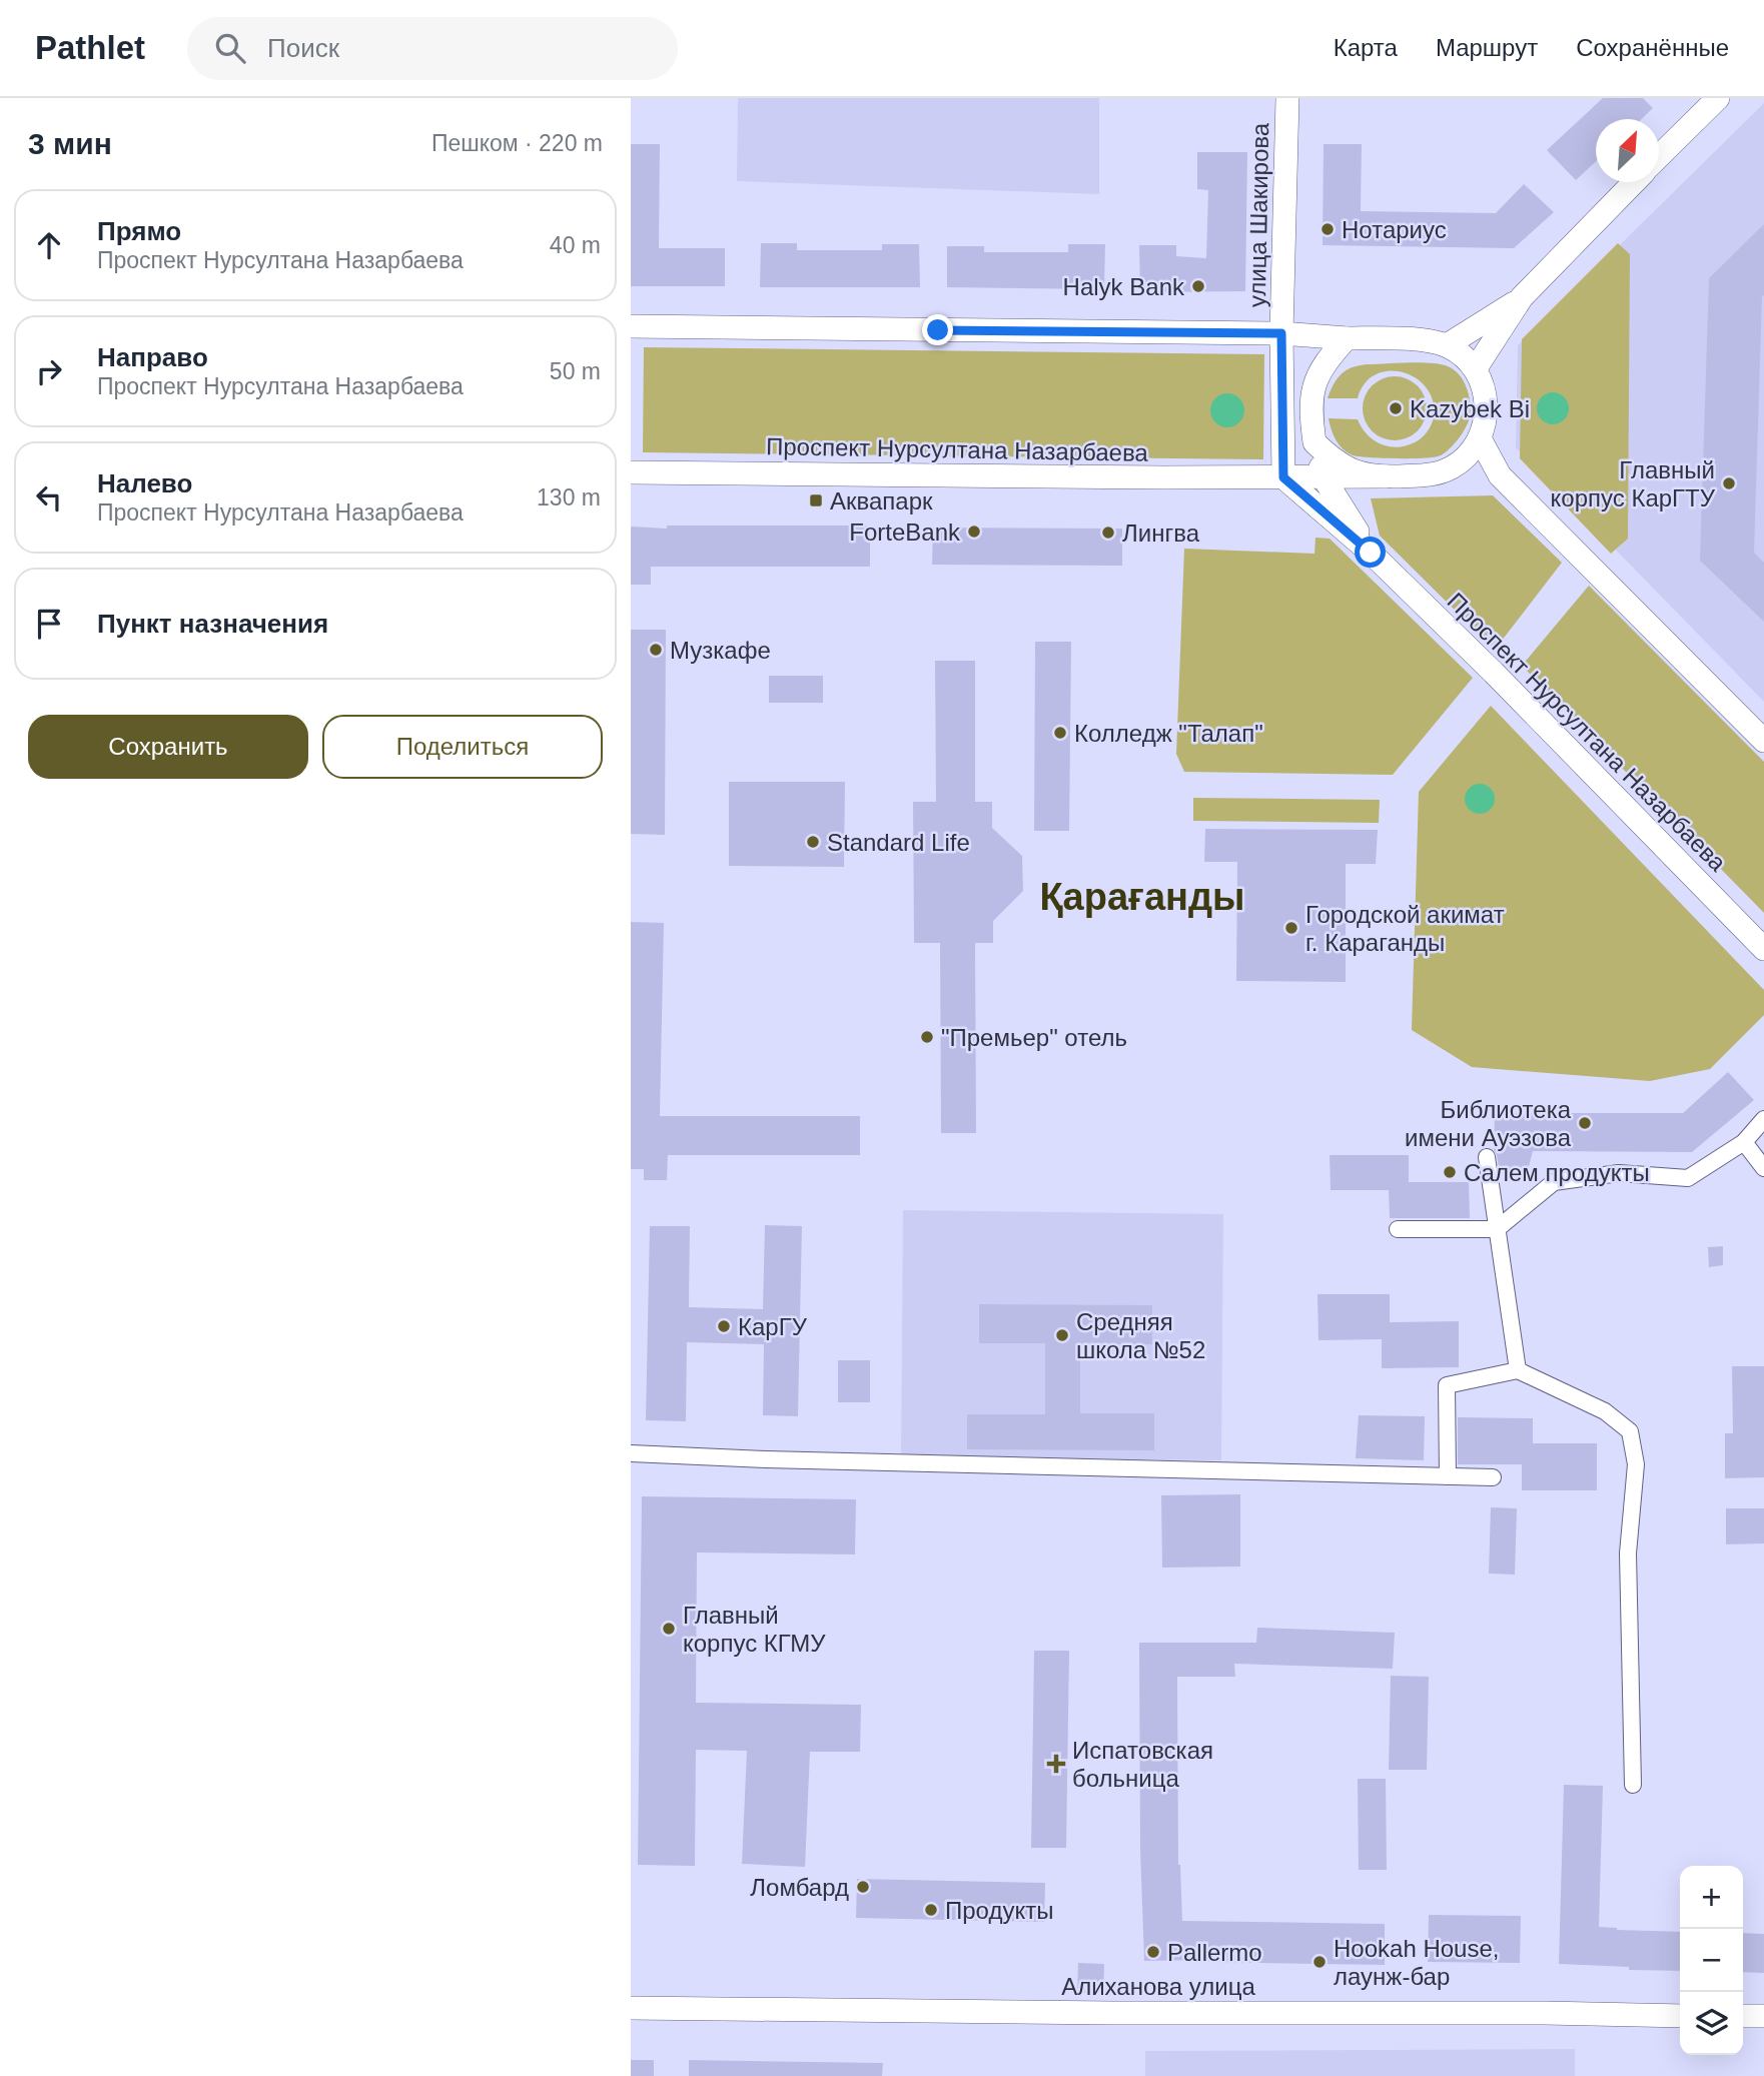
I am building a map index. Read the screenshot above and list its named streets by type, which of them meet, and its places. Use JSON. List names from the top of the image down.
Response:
{
  "streets": {
    "main road": ["улица Шакирова", "Проспект Нурсултана Назарбаева", "Алиханова улица"]
  },
  "districts": ["Қарағанды"],
  "places": {
    "other": [
      "Нотариус",
      "Halyk Bank",
      "Kazybek Bi",
      "Главный корпус КарГТУ",
      "ForteBank",
      "Лингва",
      "Музкафе",
      "Колледж \"Талап\"",
      "Standard Life",
      "Городской акимат г. Караганды",
      "\"Премьер\" отель",
      "Библиотека имени Ауэзова",
      "Салем продукты",
      "КарГУ",
      "Средняя школа №52",
      "Главный корпус КГМУ",
      "Ломбард",
      "Продукты",
      "Pallermo",
      "Hookah House, лаунж-бар"
    ],
    "transit": ["Аквапарк"],
    "health": ["Испатовская больница"]
  },
  "north": "top right",
  "page": {
    "header": "Pathlet",
    "search": "Поиск",
    "nav": ["Карта", "Маршрут", "Сохранённые"],
    "heading": ["3 мин", "Пешком · 220 m"],
    "list": [
      ["Прямо", "Проспект Нурсултана Назарбаева", "40 m"],
      ["Направо", "Проспект Нурсултана Назарбаева", "50 m"],
      ["Налево", "Проспект Нурсултана Назарбаева", "130 m"],
      "Пункт назначения"
    ],
    "buttons": ["Сохранить", "Поделиться"],
    "map_buttons": ["+", "−"]
  }
}
